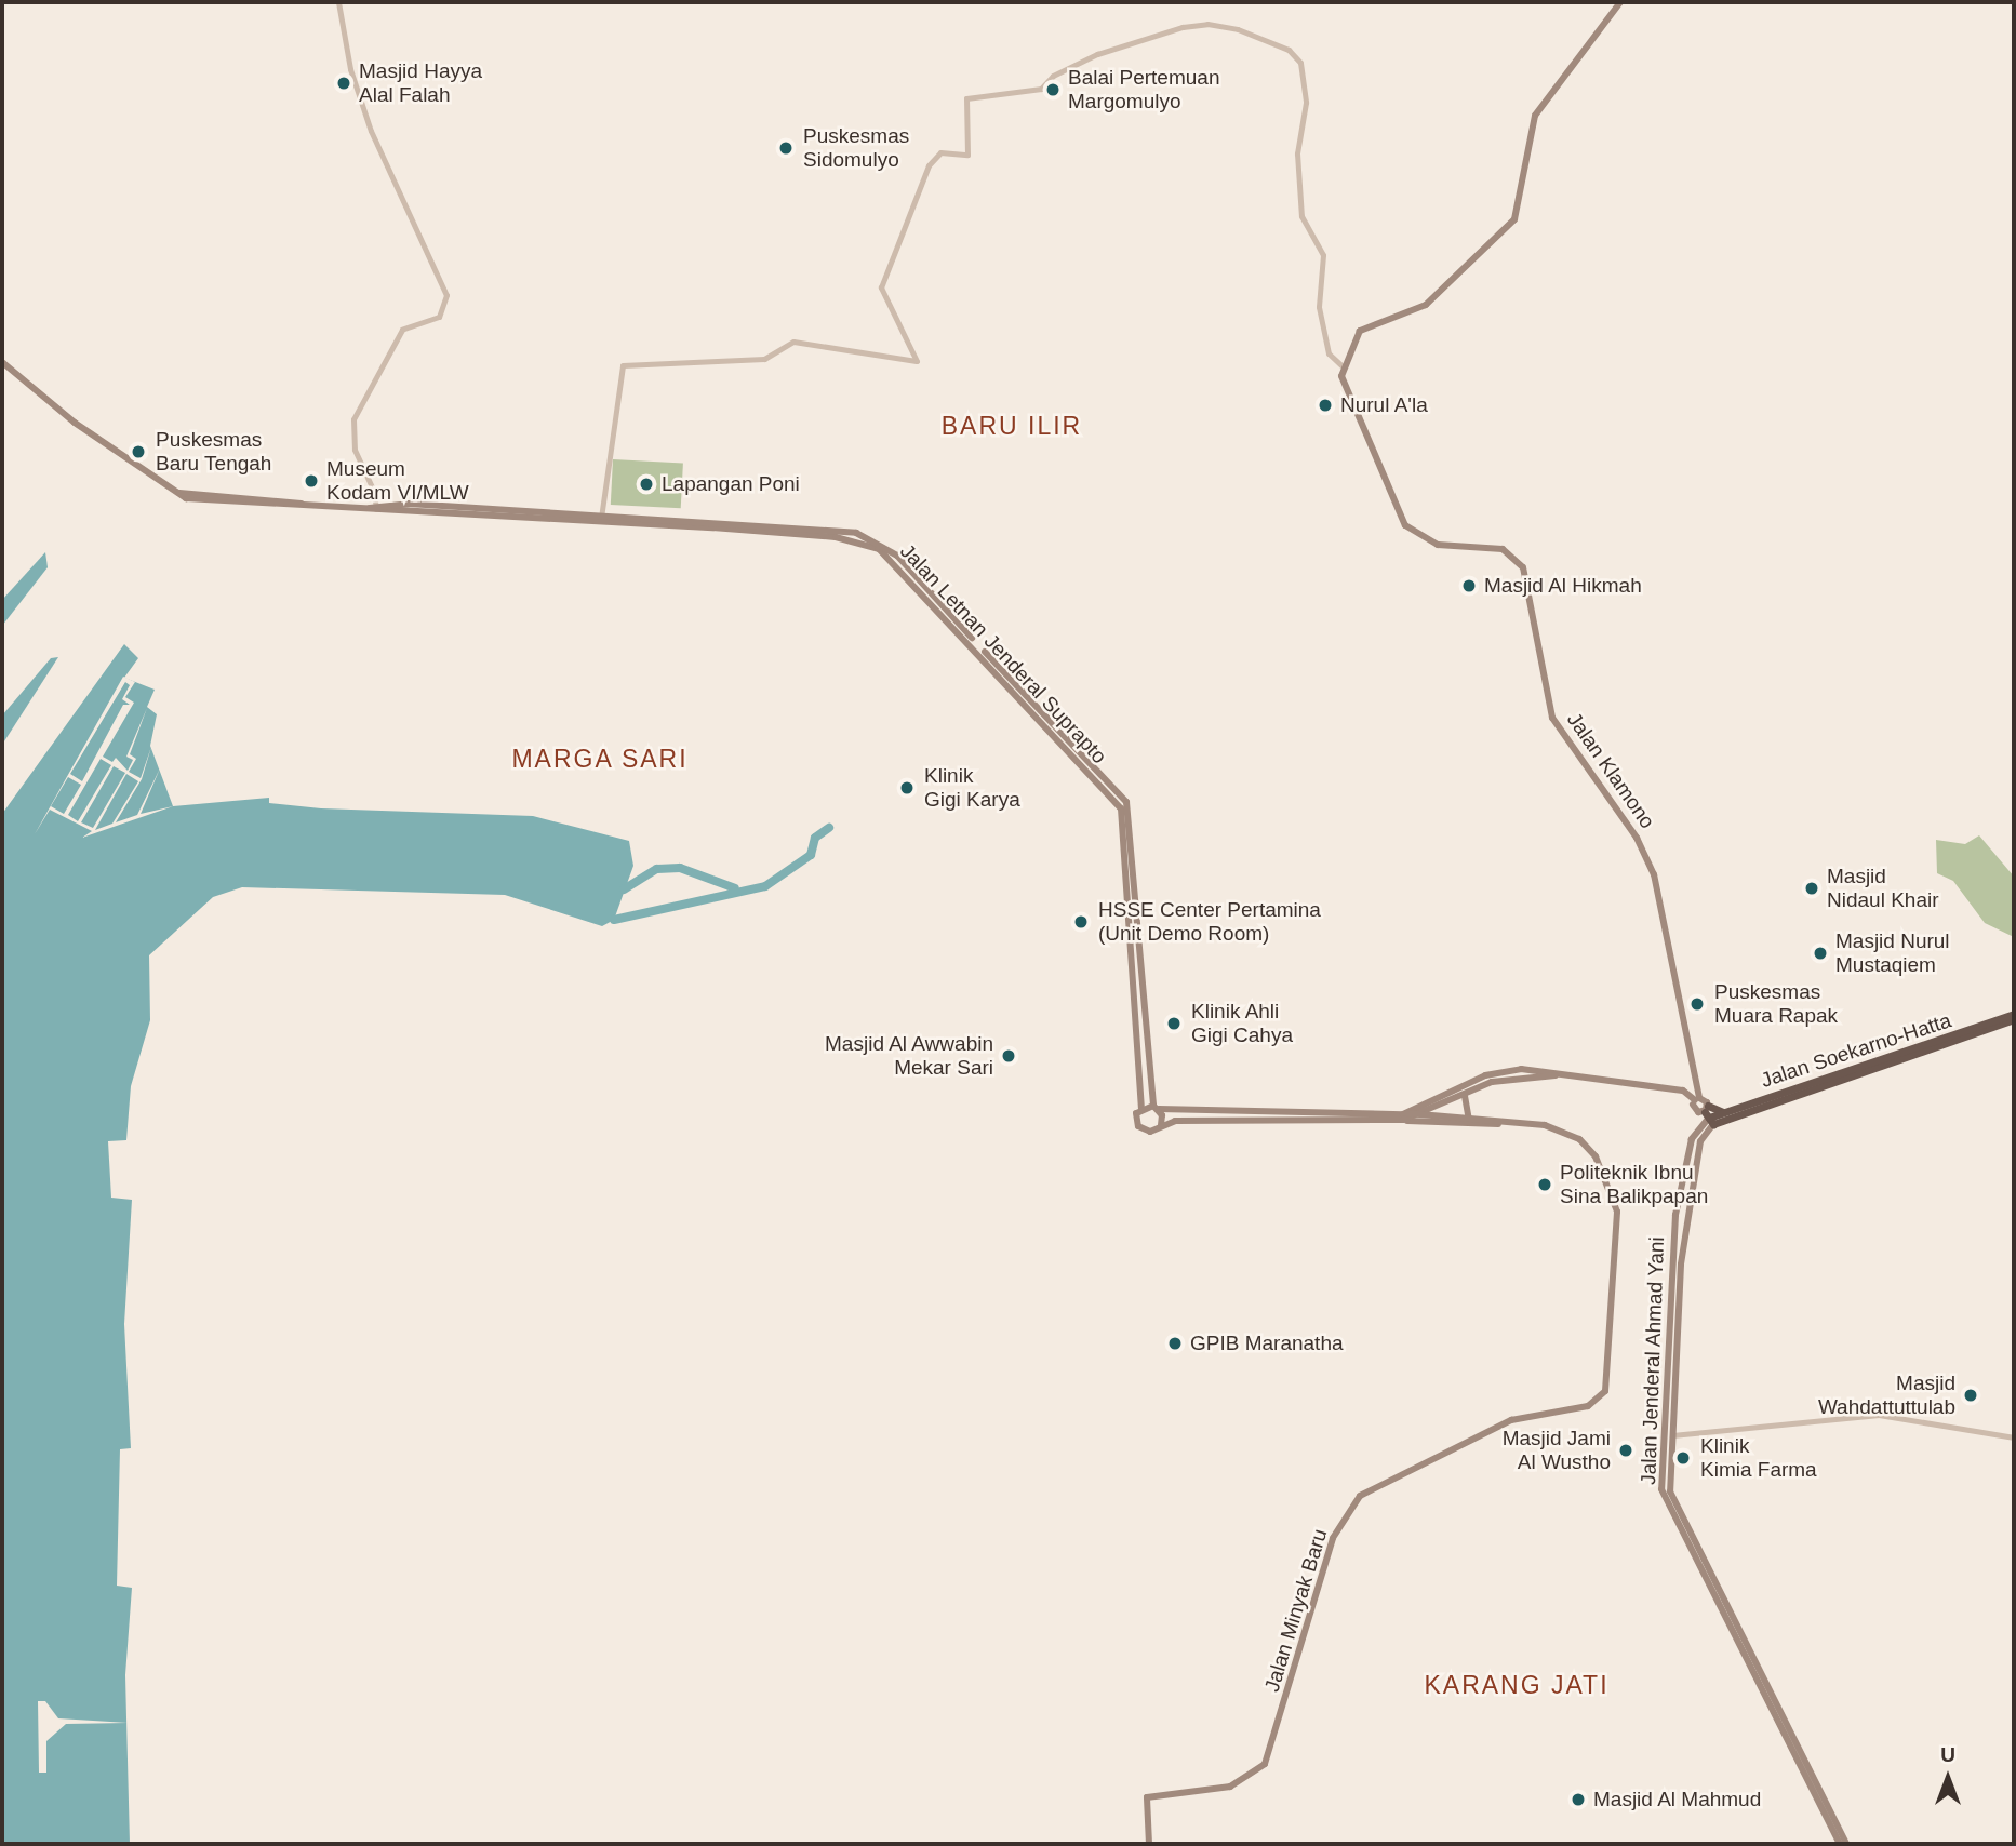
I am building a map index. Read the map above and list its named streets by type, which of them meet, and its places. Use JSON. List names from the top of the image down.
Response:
{
  "streets": {
    "highway": ["Jalan Soekarno-Hatta"],
    "main road": [
      "Jalan Letnan Jenderal Suprapto",
      "Jalan Klamono",
      "Jalan Jenderal Ahmad Yani",
      "Jalan Minyak Baru"
    ]
  },
  "crossings": [
    ["Jalan Klamono", "Jalan Jenderal Ahmad Yani"],
    ["Jalan Soekarno-Hatta", "Jalan Jenderal Ahmad Yani"]
  ],
  "districts": ["BARU ILIR", "MARGA SARI", "KARANG JATI"],
  "places": [
    "Masjid Hayya Alal Falah",
    "Balai Pertemuan Margomulyo",
    "Puskesmas Sidomulyo",
    "Nurul A'la",
    "Puskesmas Baru Tengah",
    "Museum Kodam VI/MLW",
    "Lapangan Poni",
    "Masjid Al Hikmah",
    "Klinik Gigi Karya",
    "Masjid Nidaul Khair",
    "HSSE Center Pertamina (Unit Demo Room)",
    "Masjid Nurul Mustaqiem",
    "Puskesmas Muara Rapak",
    "Klinik Ahli Gigi Cahya",
    "Masjid Al Awwabin Mekar Sari",
    "Politeknik Ibnu Sina Balikpapan",
    "GPIB Maranatha",
    "Masjid Wahdattuttulab",
    "Masjid Jami Al Wustho",
    "Klinik Kimia Farma",
    "Masjid Al Mahmud"
  ],
  "north": "top"
}
